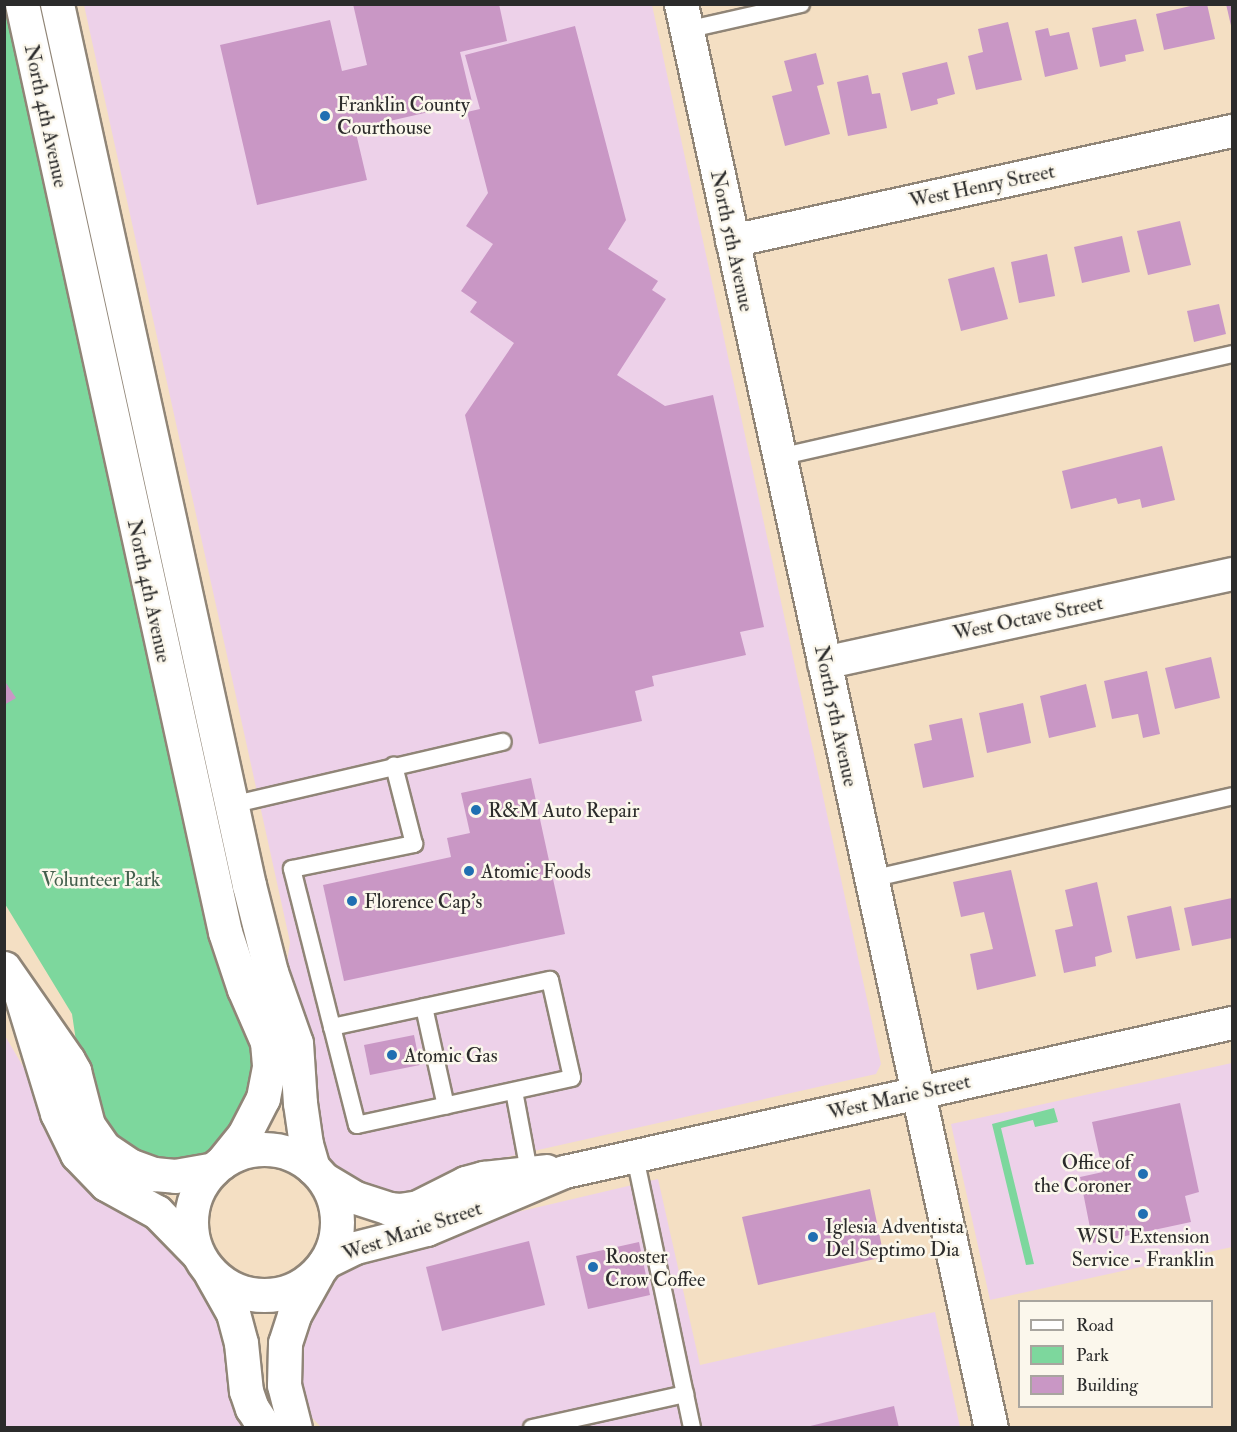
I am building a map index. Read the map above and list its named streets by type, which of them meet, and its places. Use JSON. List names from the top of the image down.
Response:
{
  "streets": {
    "main road": ["North 4th Avenue", "North 5th Avenue"],
    "street": ["West Henry Street", "West Octave Street", "West Marie Street"]
  },
  "crossings": [
    ["North 4th Avenue", "West Marie Street"],
    ["West Henry Street", "North 5th Avenue"],
    ["North 5th Avenue", "West Octave Street"],
    ["North 5th Avenue", "West Marie Street"]
  ],
  "parks": ["Volunteer Park"],
  "places": [
    "Franklin County Courthouse",
    "R&M Auto Repair",
    "Atomic Foods",
    "Florence Cap's",
    "Atomic Gas",
    "Office of the Coroner",
    "WSU Extension Service - Franklin",
    "Iglesia Adventista Del Septimo Dia",
    "Rooster Crow Coffee"
  ],
  "legend": ["Road", "Park", "Building"]
}
